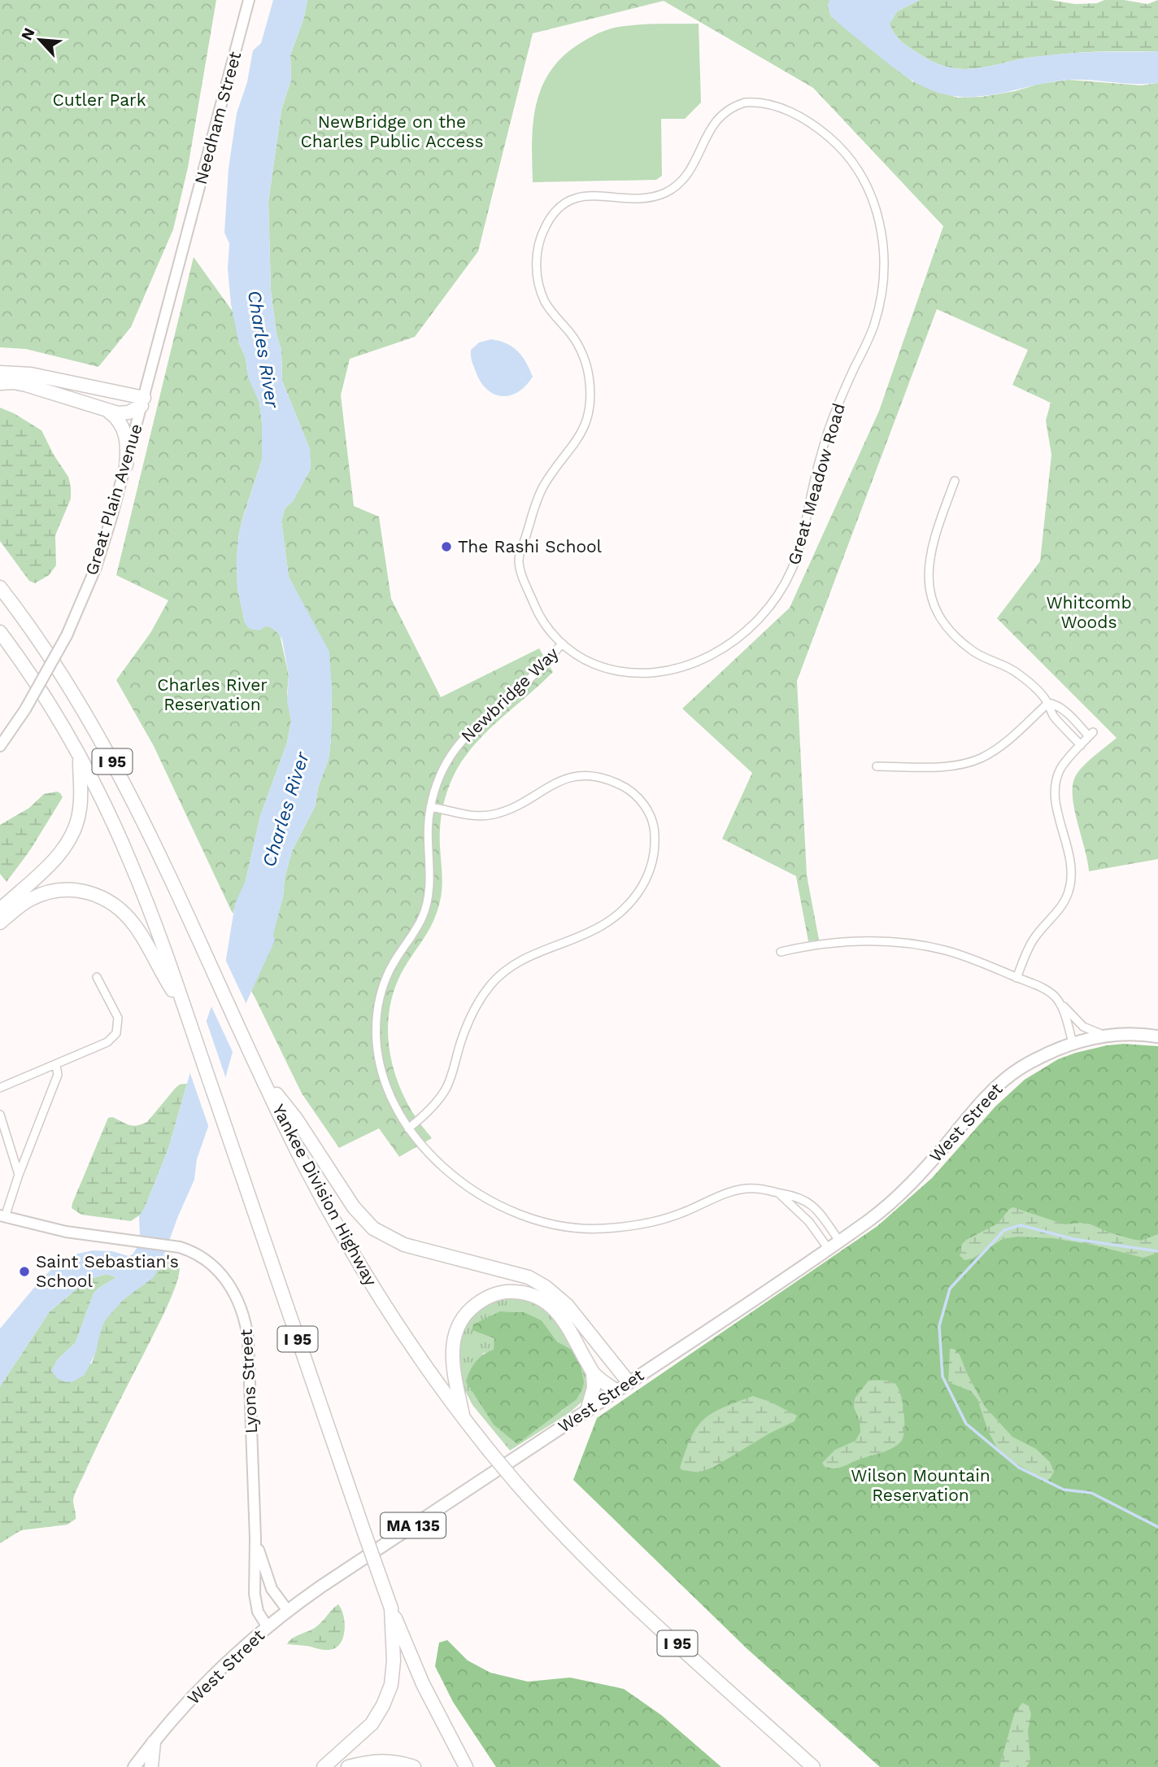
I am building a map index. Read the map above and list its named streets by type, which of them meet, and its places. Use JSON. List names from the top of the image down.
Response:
{
  "streets": {
    "highway": ["I 95", "Yankee Division Highway"],
    "main road": [
      "Needham Street",
      "Great Plain Avenue",
      "West Street",
      "Lyons Street",
      "MA 135"
    ],
    "street": ["Great Meadow Road", "Newbridge Way"]
  },
  "crossings": [
    ["Needham Street", "Great Plain Avenue"],
    ["Great Meadow Road", "Newbridge Way"],
    ["Newbridge Way", "West Street"],
    ["West Street", "Lyons Street"]
  ],
  "water": ["Charles River"],
  "parks": [
    "Cutler Park",
    "NewBridge on the Charles Public Access",
    "Whitcomb Woods",
    "Charles River Reservation",
    "Wilson Mountain Reservation"
  ],
  "places": ["The Rashi School", "Saint Sebastian's School"],
  "north": "top left"
}
